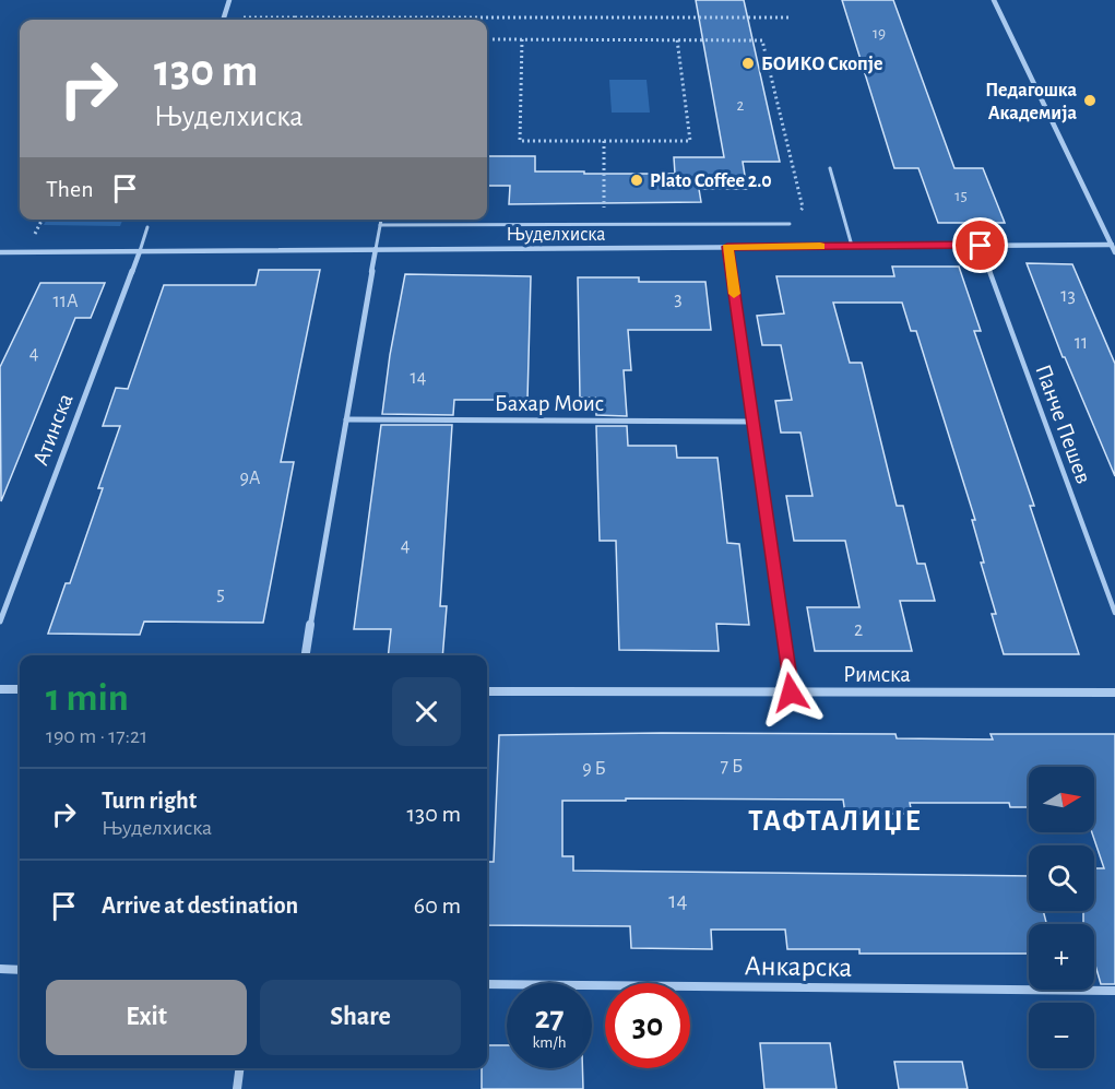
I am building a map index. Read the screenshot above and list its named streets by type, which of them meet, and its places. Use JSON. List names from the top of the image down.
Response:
{
  "streets": {
    "street": [
      "Њуделхиска",
      "Бахар Моис",
      "Атинска",
      "Римска",
      "Анкарска"
    ],
    "lane": ["Панче Пешев"]
  },
  "crossings": [
    ["Њуделхиска", "Панче Пешев"],
    ["Њуделхиска", "Атинска"]
  ],
  "districts": ["ТАФТАЛИЏЕ"],
  "places": ["БОИКО Скопје", "Педагошка Академија", "Plato Coffee 2.0"],
  "house_numbers": [
    "19",
    "2",
    "15",
    "13",
    "3",
    "11А",
    "11",
    "4",
    "14",
    "9A",
    "4",
    "5",
    "2",
    "7 Б",
    "9 Б",
    "14"
  ],
  "north": "right",
  "page": {
    "turn": ["130 m", "Њуделхиска"],
    "then": "Then",
    "heading": ["1 min", "190 m · 17:21"],
    "map_buttons": ["+", "−"],
    "list": [
      {
        "name": "Turn right",
        "note": "Њуделхиска",
        "value": "130 m"
      },
      {
        "name": "Arrive at destination",
        "value": "60 m"
      }
    ],
    "buttons": ["Exit", "Share"],
    "speed": "27 km/h",
    "limit": "30"
  }
}
